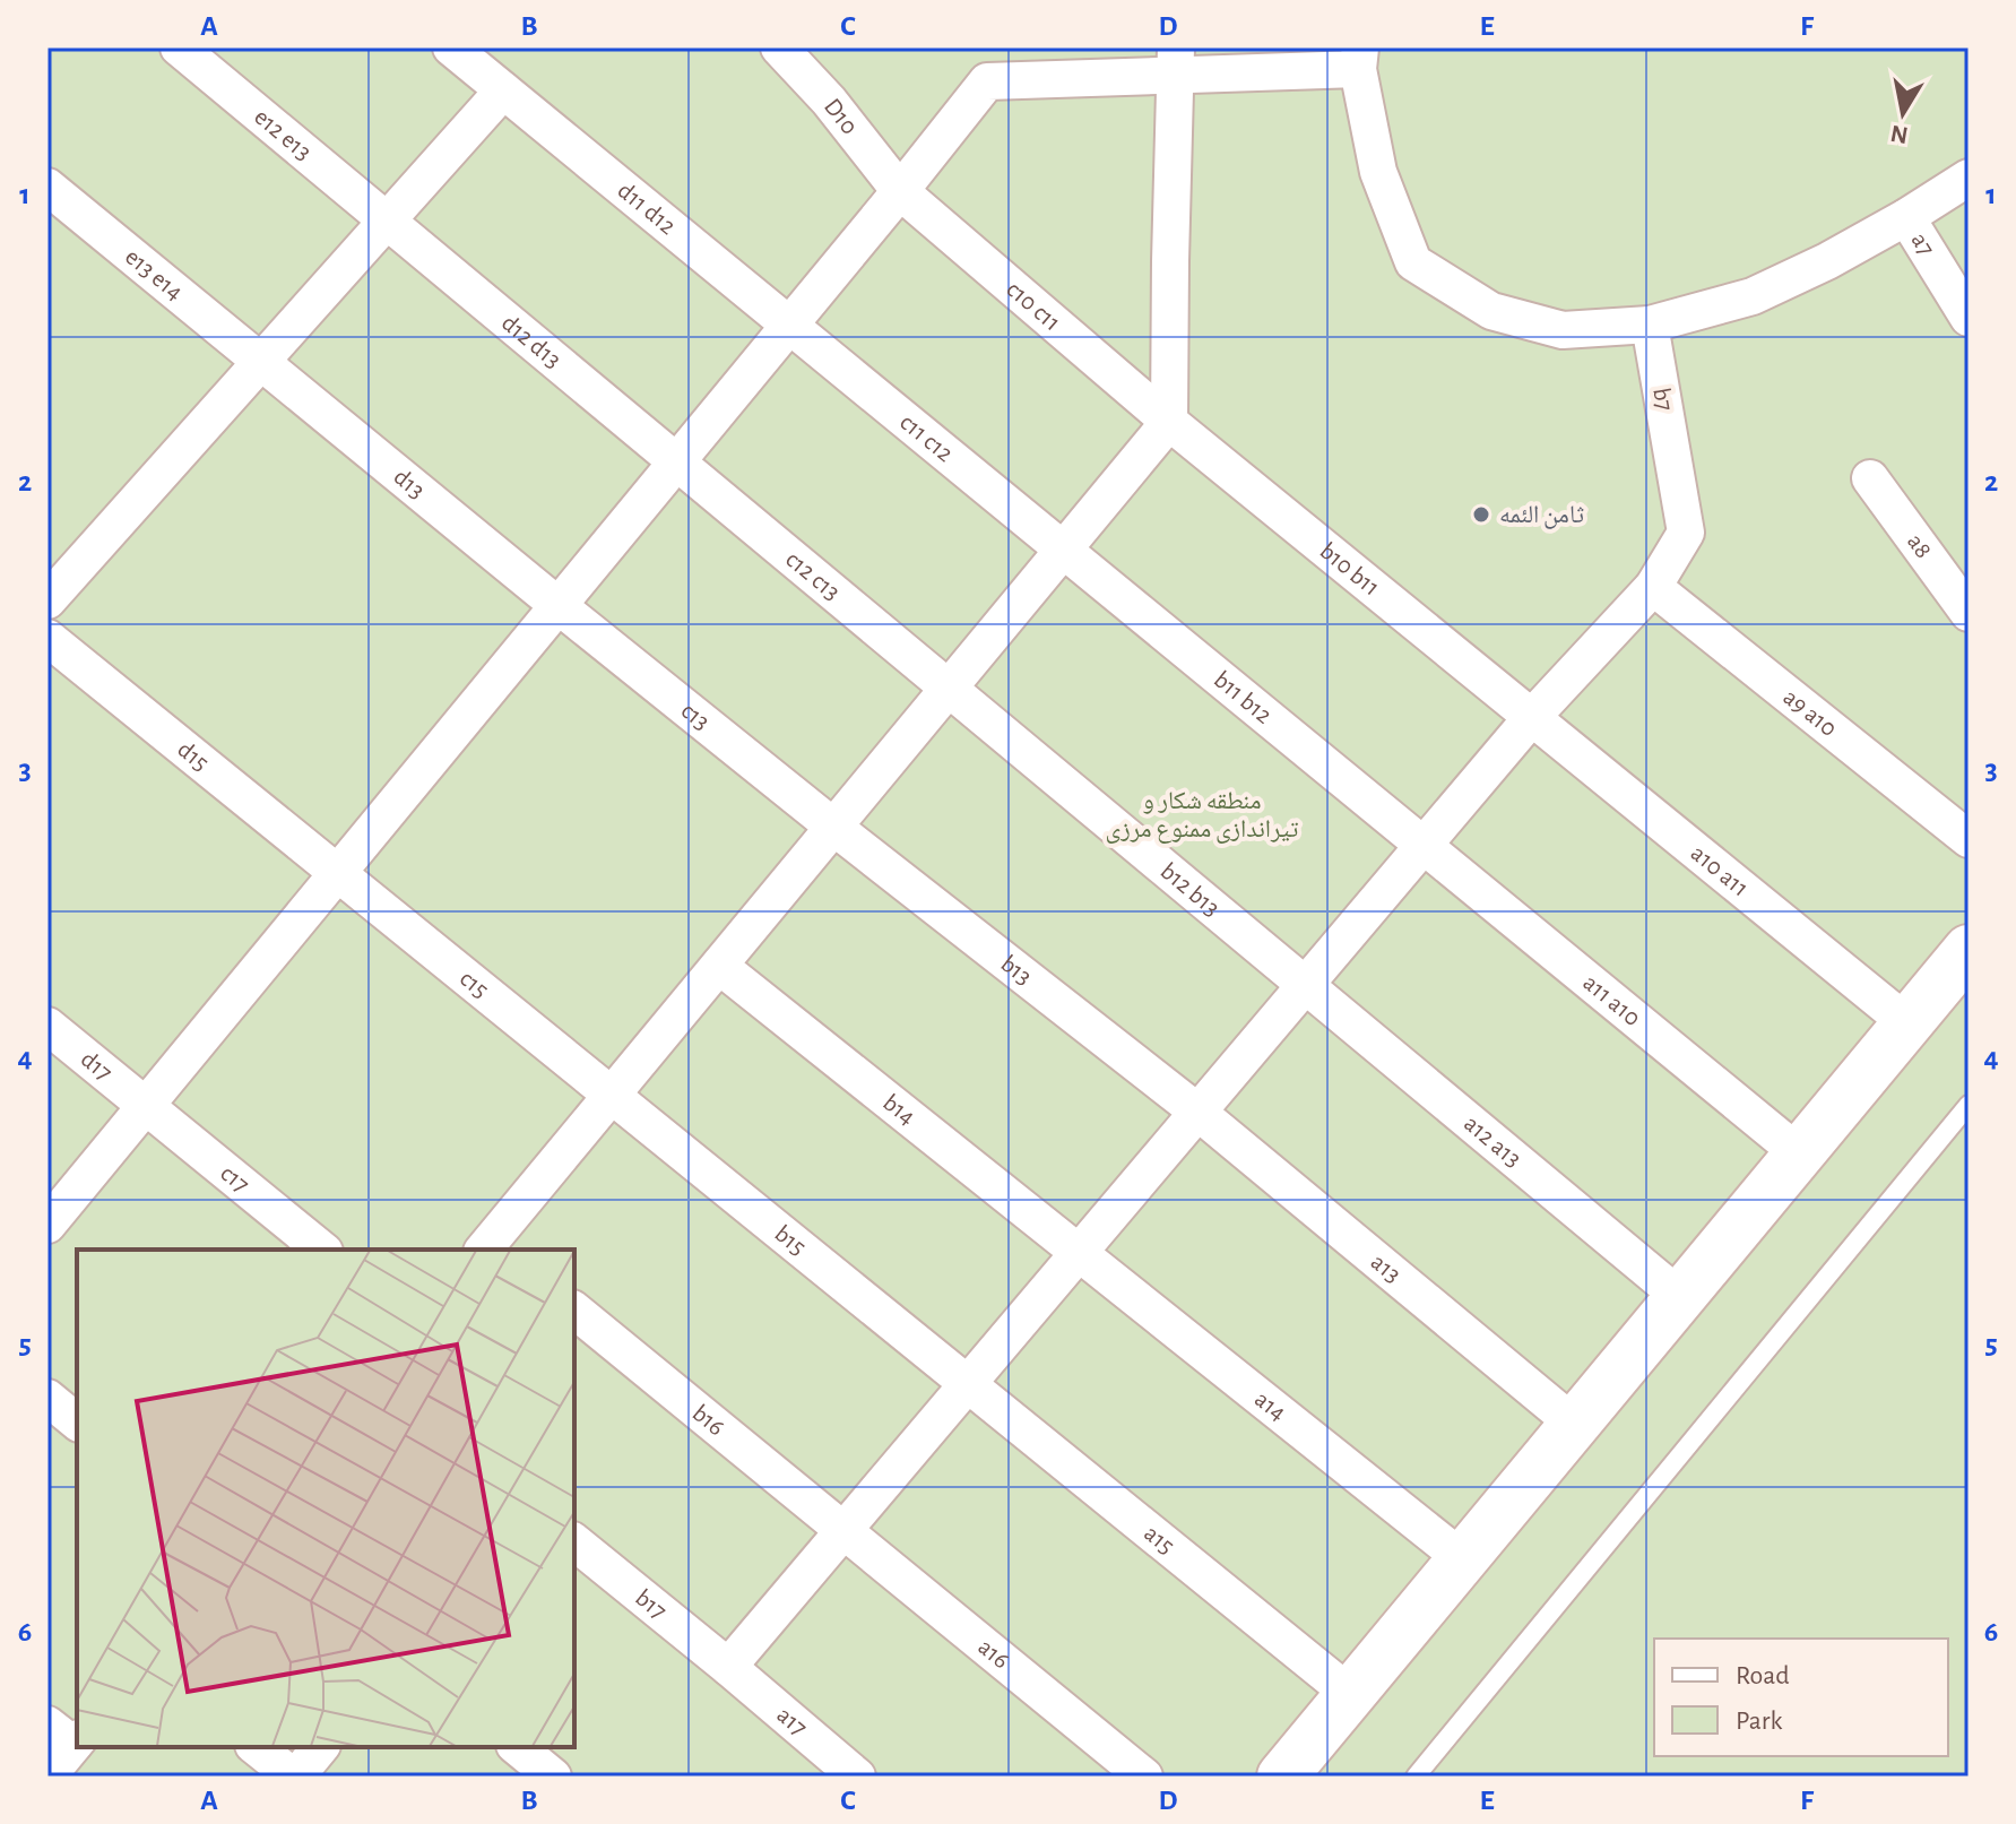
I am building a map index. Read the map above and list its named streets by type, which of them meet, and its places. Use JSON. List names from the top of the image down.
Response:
{
  "streets": {
    "street": [
      "D10",
      "e12 e13",
      "d11 d12",
      "a7",
      "e13 e14",
      "c10 c11",
      "d12 d13",
      "b7",
      "c11 c12",
      "d13",
      "a8",
      "b10 b11",
      "c12 c13",
      "b11 b12",
      "a9 a10",
      "c13",
      "d15",
      "a10 a11",
      "b12 b13",
      "b13",
      "c15",
      "a11 a10",
      "d17",
      "b14",
      "a12 a13",
      "c17",
      "b15",
      "a13",
      "a14",
      "b16",
      "a15",
      "b17",
      "a16",
      "a17"
    ]
  },
  "crossings": [
    ["D10", "c10 c11"],
    ["e12 e13", "d12 d13"],
    ["d11 d12", "c11 c12"],
    ["e13 e14", "d13"],
    ["c10 c11", "b10 b11"],
    ["d12 d13", "c12 c13"],
    ["b7", "b10 b11"],
    ["b7", "b11 b12"],
    ["b7", "a9 a10"],
    ["b7", "a10 a11"],
    ["b7", "b12 b13"],
    ["b7", "b13"],
    ["b7", "a11 a10"],
    ["b7", "b14"],
    ["b7", "a12 a13"],
    ["b7", "b15"],
    ["b7", "a13"],
    ["b7", "a14"],
    ["b7", "b16"],
    ["b7", "a15"],
    ["b7", "b17"],
    ["b7", "a16"],
    ["b7", "a17"],
    ["c11 c12", "b11 b12"],
    ["d13", "c13"],
    ["b10 b11", "a10 a11"],
    ["c12 c13", "b12 b13"],
    ["b11 b12", "a11 a10"],
    ["c13", "b13"],
    ["d15", "c15"],
    ["b12 b13", "a12 a13"],
    ["b13", "a13"],
    ["c15", "b15"],
    ["d17", "c17"],
    ["b14", "a14"],
    ["b15", "a15"],
    ["b16", "a16"],
    ["b17", "a17"]
  ],
  "parks": ["منطقه شکار و تیراندازی ممنوع مرزی"],
  "places": ["ثامن الئمه"],
  "legend": ["Road", "Park"],
  "north": "bottom",
  "grid": {
    "columns": [
      "A",
      "B",
      "C",
      "D",
      "E",
      "F"
    ],
    "rows": [
      "1",
      "2",
      "3",
      "4",
      "5",
      "6"
    ]
  }
}
